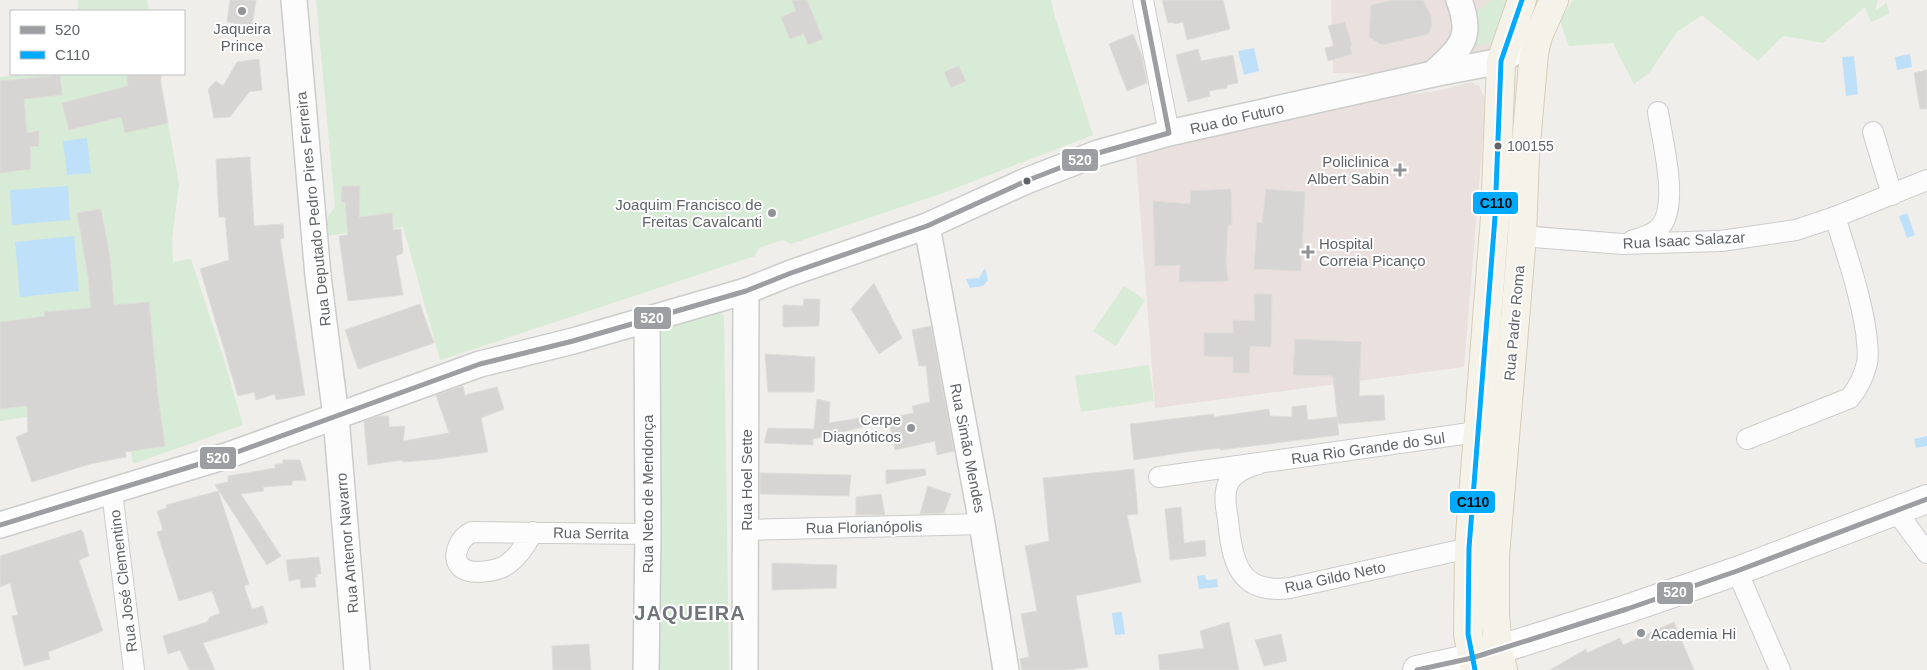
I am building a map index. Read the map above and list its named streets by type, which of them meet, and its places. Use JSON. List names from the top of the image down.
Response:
{
  "streets": {
    "main road": ["Rua Padre Roma"],
    "street": [
      "Rua do Futuro",
      "Rua Deputado Pedro Pires Ferreira",
      "Rua Isaac Salazar",
      "Rua Simão Mendes",
      "Rua Rio Grande do Sul",
      "Rua Hoel Sette",
      "Rua Neto de Mendonça",
      "Rua Florianópolis",
      "Rua Serrita",
      "Rua Antenor Navarro",
      "Rua Gildo Neto",
      "Rua José Clementino"
    ]
  },
  "crossings": [
    ["Rua do Futuro", "Rua Deputado Pedro Pires Ferreira"],
    ["Rua do Futuro", "Rua Padre Roma"],
    ["Rua do Futuro", "Rua Simão Mendes"],
    ["Rua do Futuro", "Rua Hoel Sette"],
    ["Rua do Futuro", "Rua Neto de Mendonça"],
    ["Rua do Futuro", "Rua Antenor Navarro"],
    ["Rua do Futuro", "Rua José Clementino"],
    ["Rua Deputado Pedro Pires Ferreira", "Rua Antenor Navarro"],
    ["Rua Isaac Salazar", "Rua Padre Roma"],
    ["Rua Padre Roma", "Rua Rio Grande do Sul"],
    ["Rua Padre Roma", "Rua Gildo Neto"],
    ["Rua Simão Mendes", "Rua Florianópolis"],
    ["Rua Rio Grande do Sul", "Rua Gildo Neto"],
    ["Rua Hoel Sette", "Rua Florianópolis"],
    ["Rua Neto de Mendonça", "Rua Serrita"]
  ],
  "districts": ["JAQUEIRA"],
  "places": {
    "other": [
      "Jaqueira Prince",
      "100155",
      "Joaquim Francisco de Freitas Cavalcanti",
      "Cerpe Diagnóticos",
      "Academia Hi"
    ],
    "health": ["Policlinica Albert Sabin", "Hospital Correia Picanço"]
  },
  "lines": ["transit line 520", "transit line C110"],
  "legend": ["520", "C110"]
}
